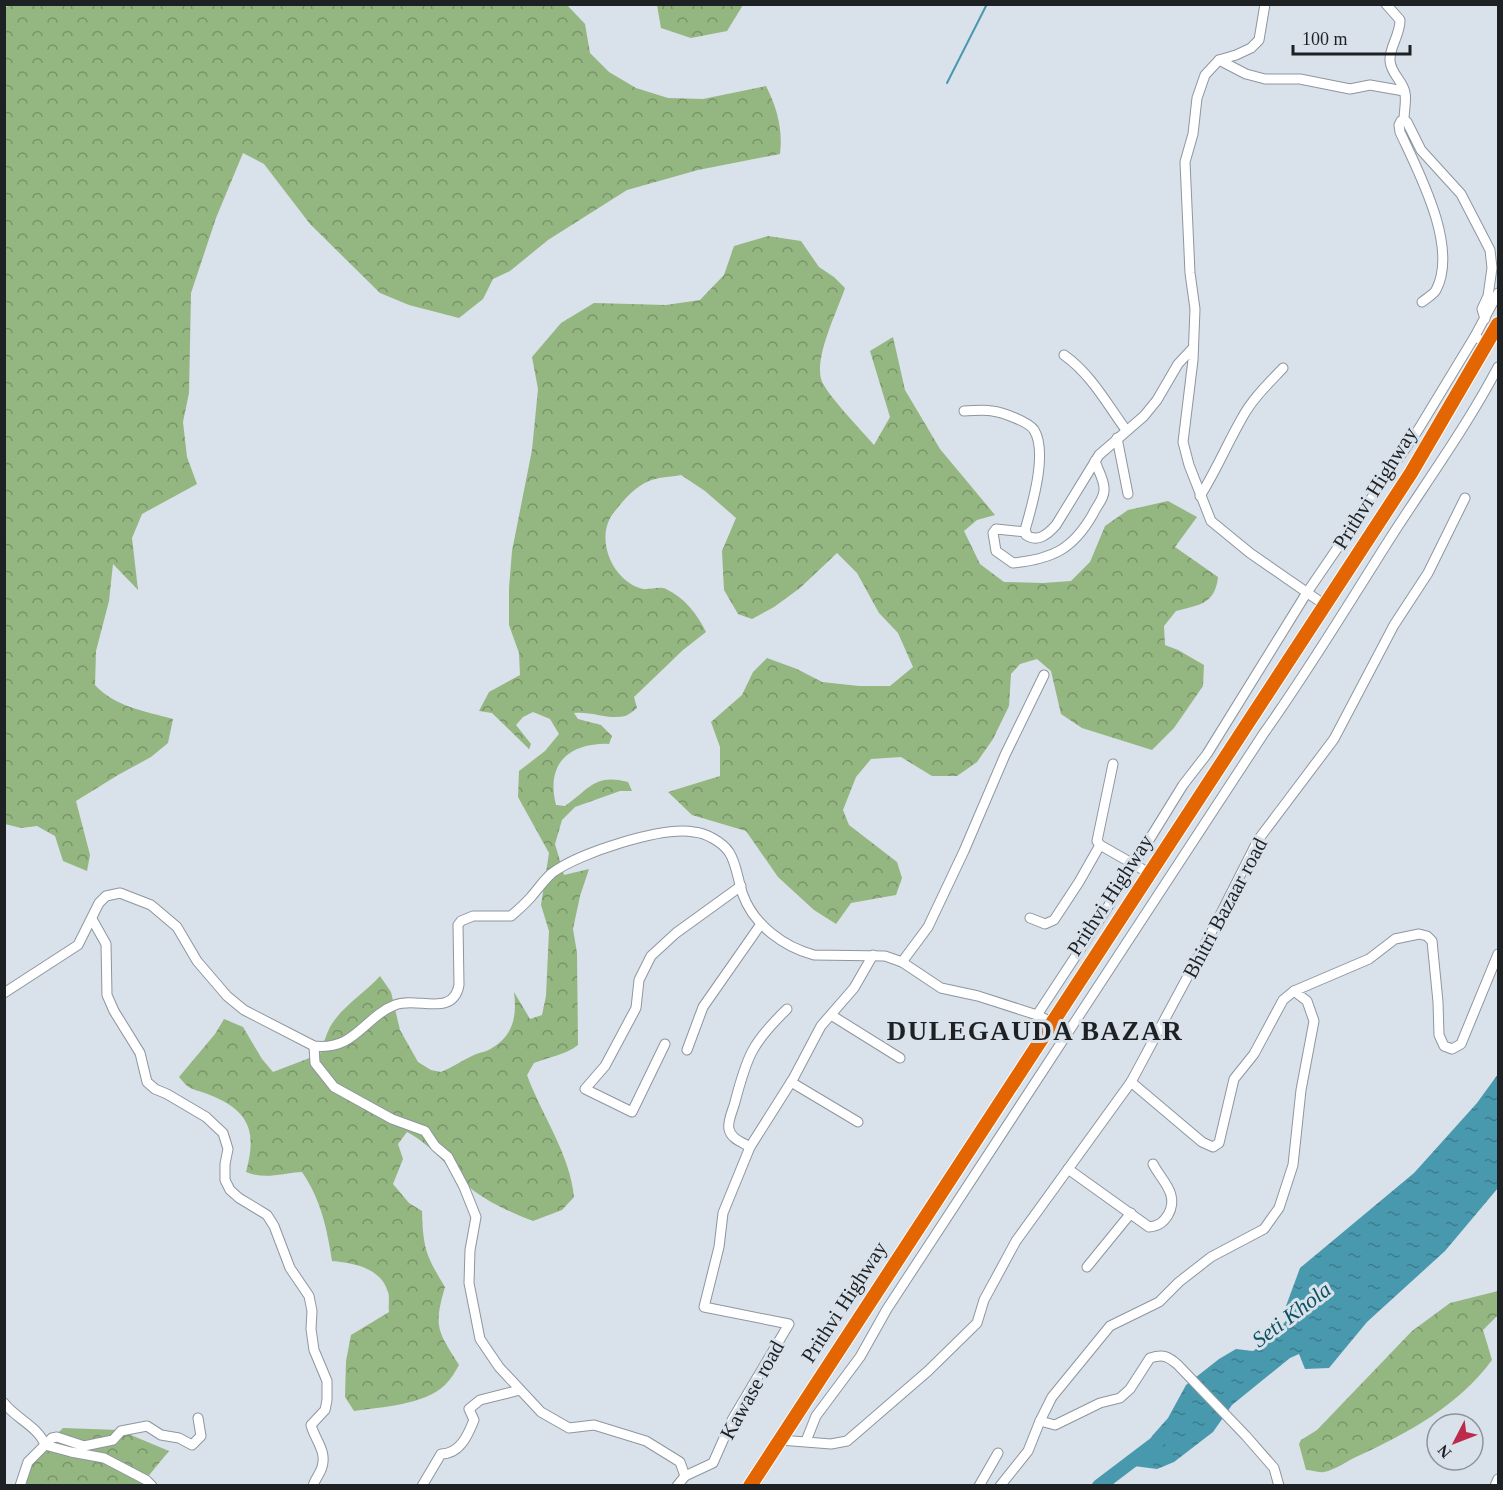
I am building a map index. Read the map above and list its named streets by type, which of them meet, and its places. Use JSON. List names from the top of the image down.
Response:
{
  "streets": {
    "highway": ["Prithvi Highway"],
    "street": ["Bhitri Bazaar road", "Kawase road"]
  },
  "crossings": [
    ["Prithvi Highway", "Bhitri Bazaar road"]
  ],
  "districts": ["DULEGAUDA BAZAR"],
  "water": ["Seti Khola"],
  "scale_bar": "100 m",
  "north": "bottom left"
}
